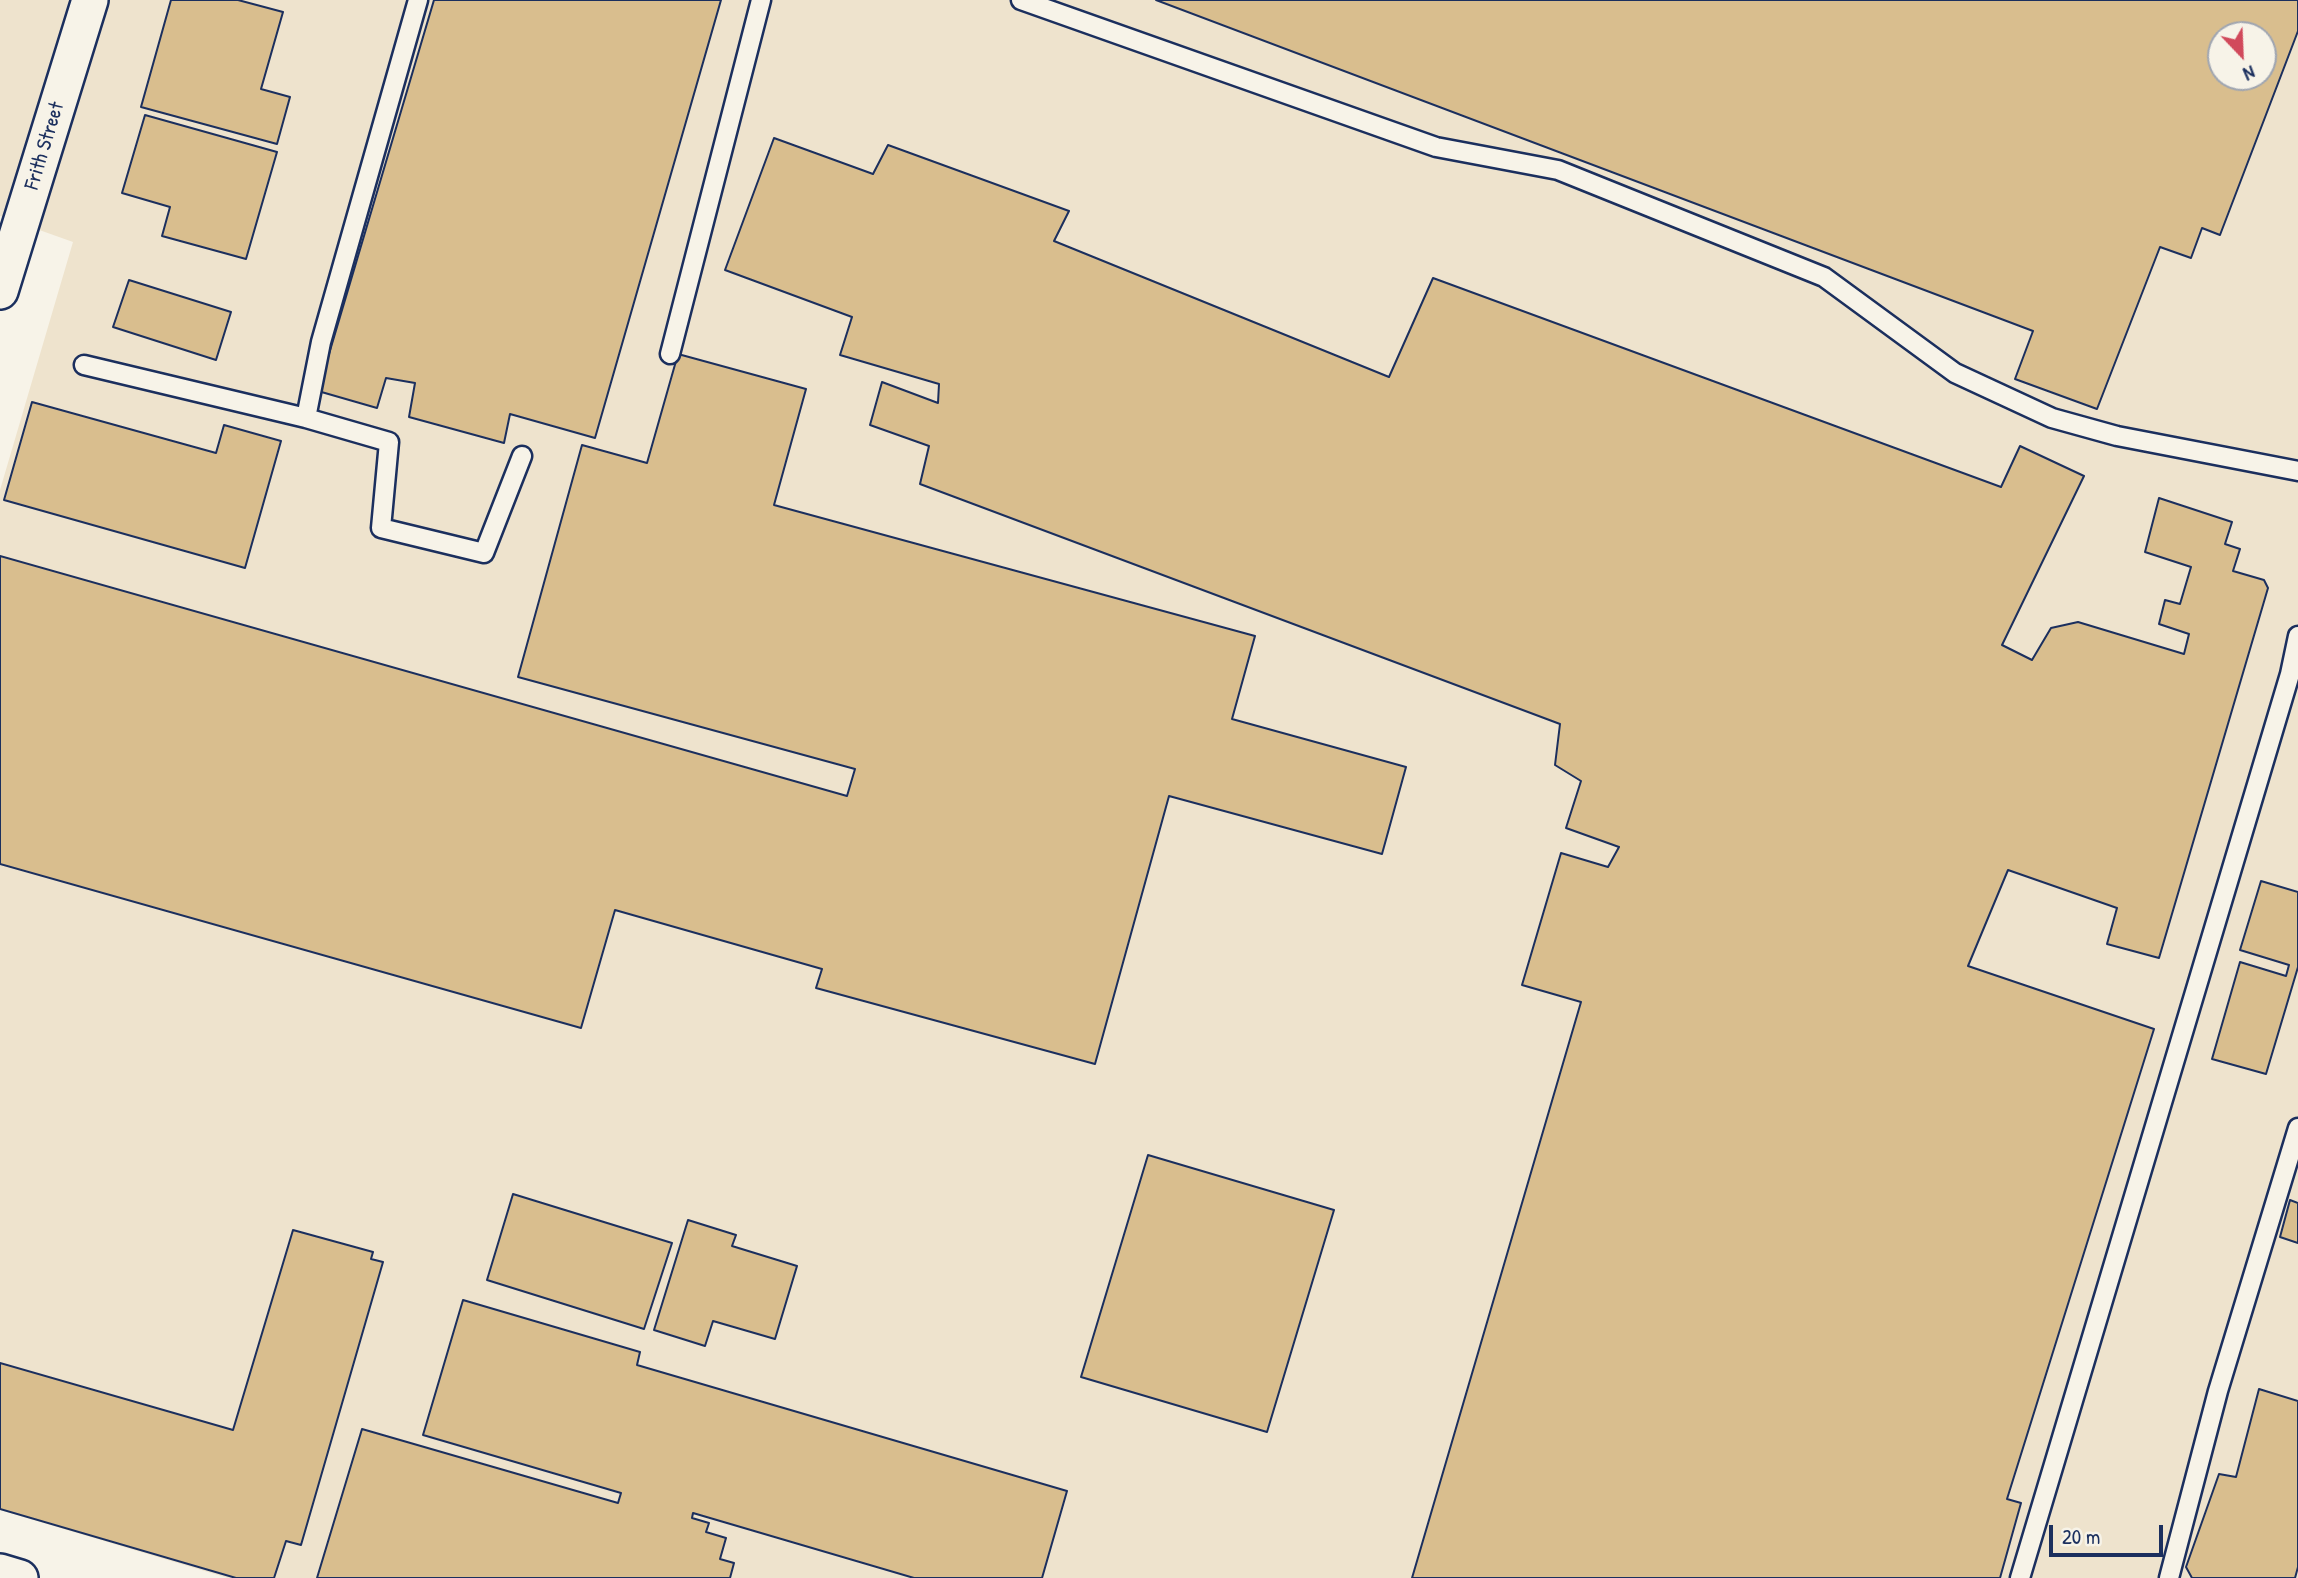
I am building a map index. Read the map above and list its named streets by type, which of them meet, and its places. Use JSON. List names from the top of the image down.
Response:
{
  "streets": {
    "street": ["Frith Street"]
  },
  "scale_bar": "20 m",
  "north": "bottom right"
}
